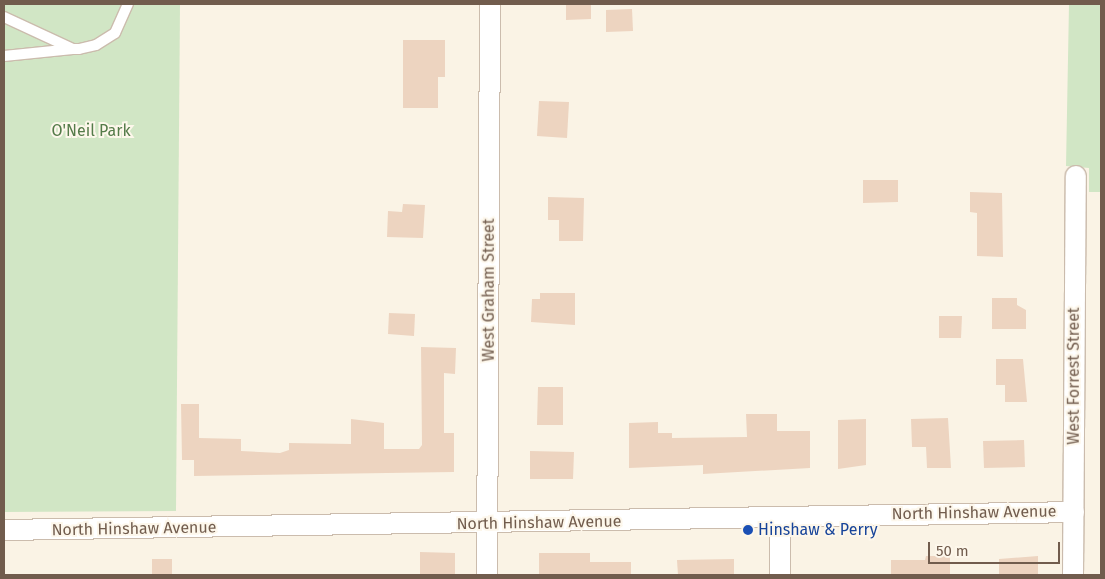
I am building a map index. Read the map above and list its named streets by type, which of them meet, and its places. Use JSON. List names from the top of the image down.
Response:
{
  "streets": {
    "street": ["West Graham Street", "West Forrest Street", "North Hinshaw Avenue"]
  },
  "crossings": [
    ["West Graham Street", "North Hinshaw Avenue"],
    ["West Forrest Street", "North Hinshaw Avenue"]
  ],
  "parks": ["O'Neil Park"],
  "places": ["Hinshaw & Perry"],
  "scale_bar": "50 m"
}
